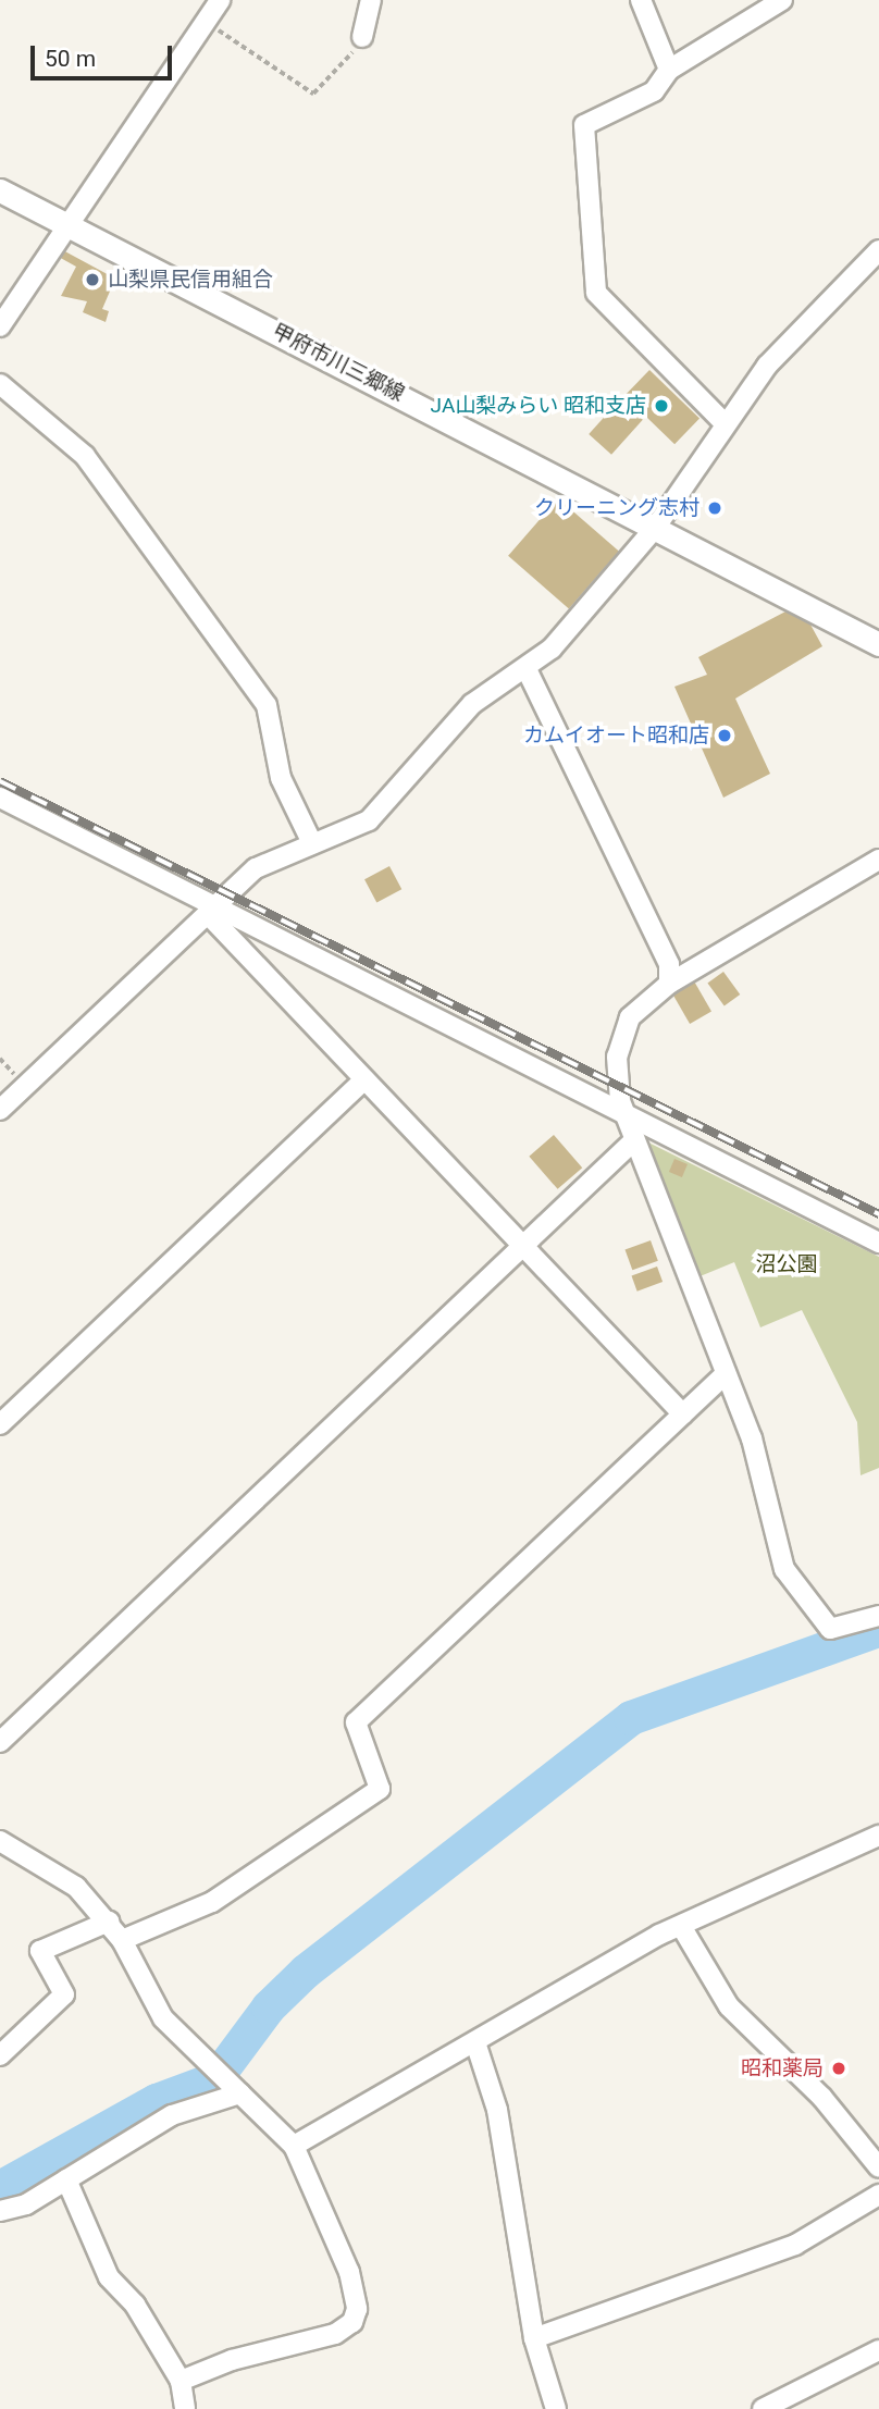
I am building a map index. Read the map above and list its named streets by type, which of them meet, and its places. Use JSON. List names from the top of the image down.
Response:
{
  "streets": {
    "main road": ["甲府市川三郷線"]
  },
  "parks": ["沼公園"],
  "places": [
    "山梨県民信用組合",
    "JA山梨みらい 昭和支店",
    "クリーニング志村",
    "カムイオート昭和店",
    "昭和薬局"
  ],
  "scale_bar": "50 m"
}
